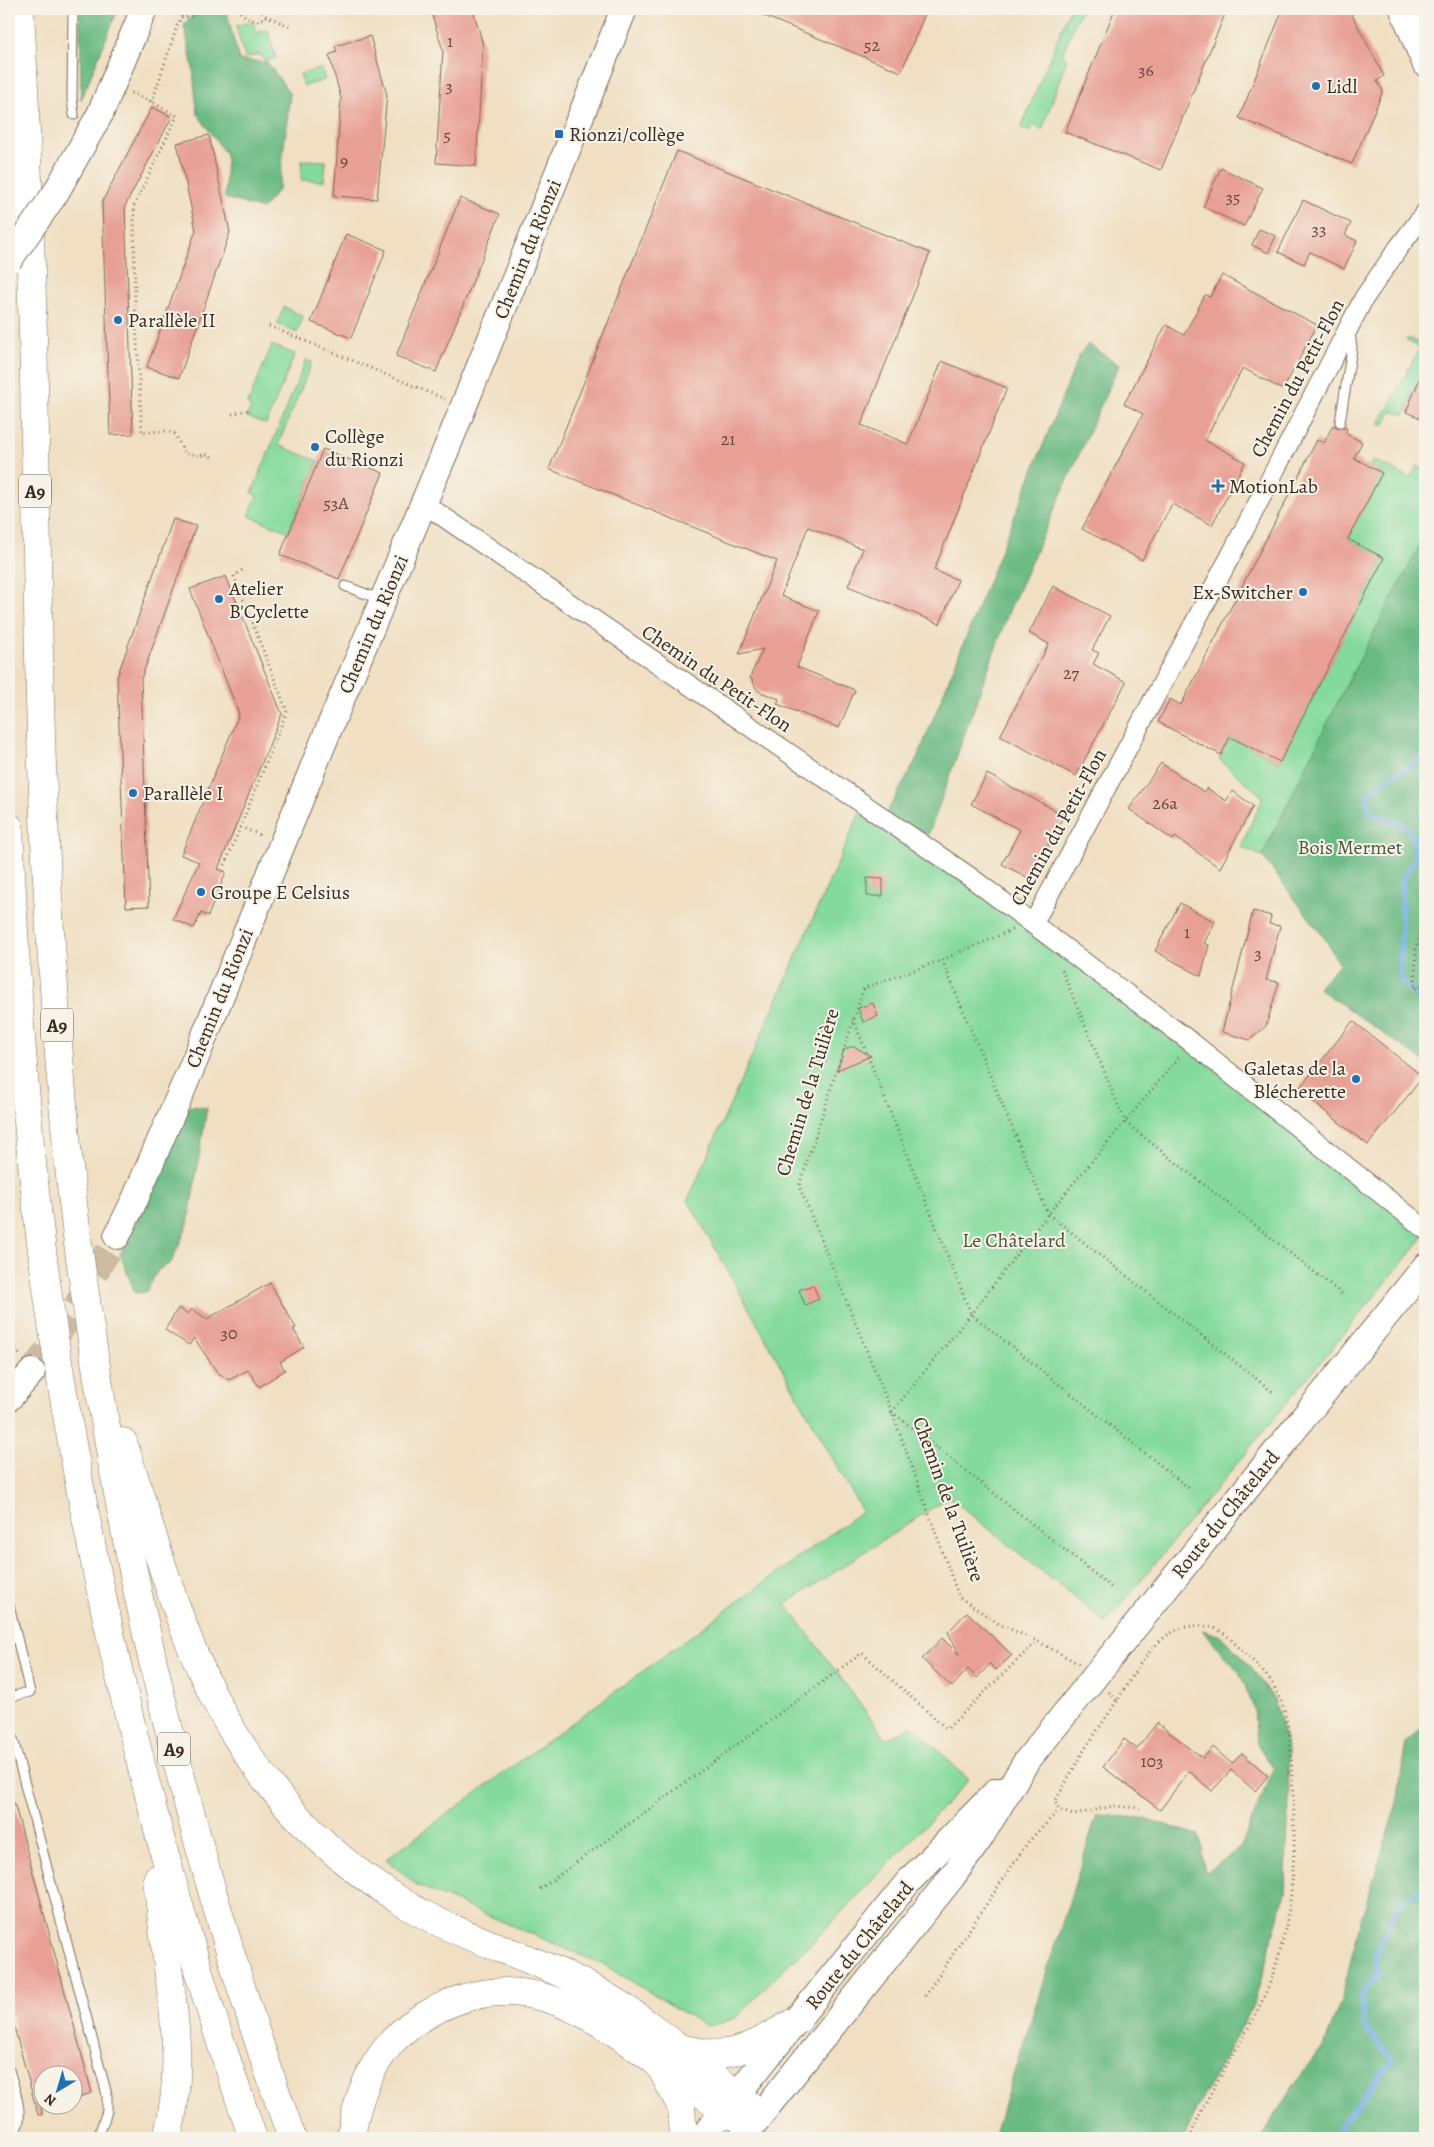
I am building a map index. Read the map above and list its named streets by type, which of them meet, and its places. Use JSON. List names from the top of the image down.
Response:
{
  "streets": {
    "highway": ["A9"],
    "main road": ["Chemin du Rionzi", "Route du Châtelard"],
    "street": ["Chemin du Petit-Flon"],
    "path": ["Chemin de la Tuilière"]
  },
  "crossings": [
    ["Chemin du Rionzi", "Chemin du Petit-Flon"],
    ["Chemin de la Tuilière", "Route du Châtelard"]
  ],
  "parks": ["Bois Mermet", "Le Châtelard"],
  "places": {
    "other": [
      "Lidl",
      "Parallèle II",
      "Collège du Rionzi",
      "Ex-Switcher",
      "Atelier B'Cyclette",
      "Parallèle I",
      "Groupe E Celsius",
      "Galetas de la Blécherette"
    ],
    "transit": ["Rionzi/collège"],
    "health": ["MotionLab"]
  },
  "house_numbers": [
    "1",
    "52",
    "36",
    "3",
    "5",
    "9",
    "35",
    "33",
    "21",
    "53A",
    "27",
    "26a",
    "1",
    "3",
    "30",
    "103"
  ],
  "north": "bottom left"
}
